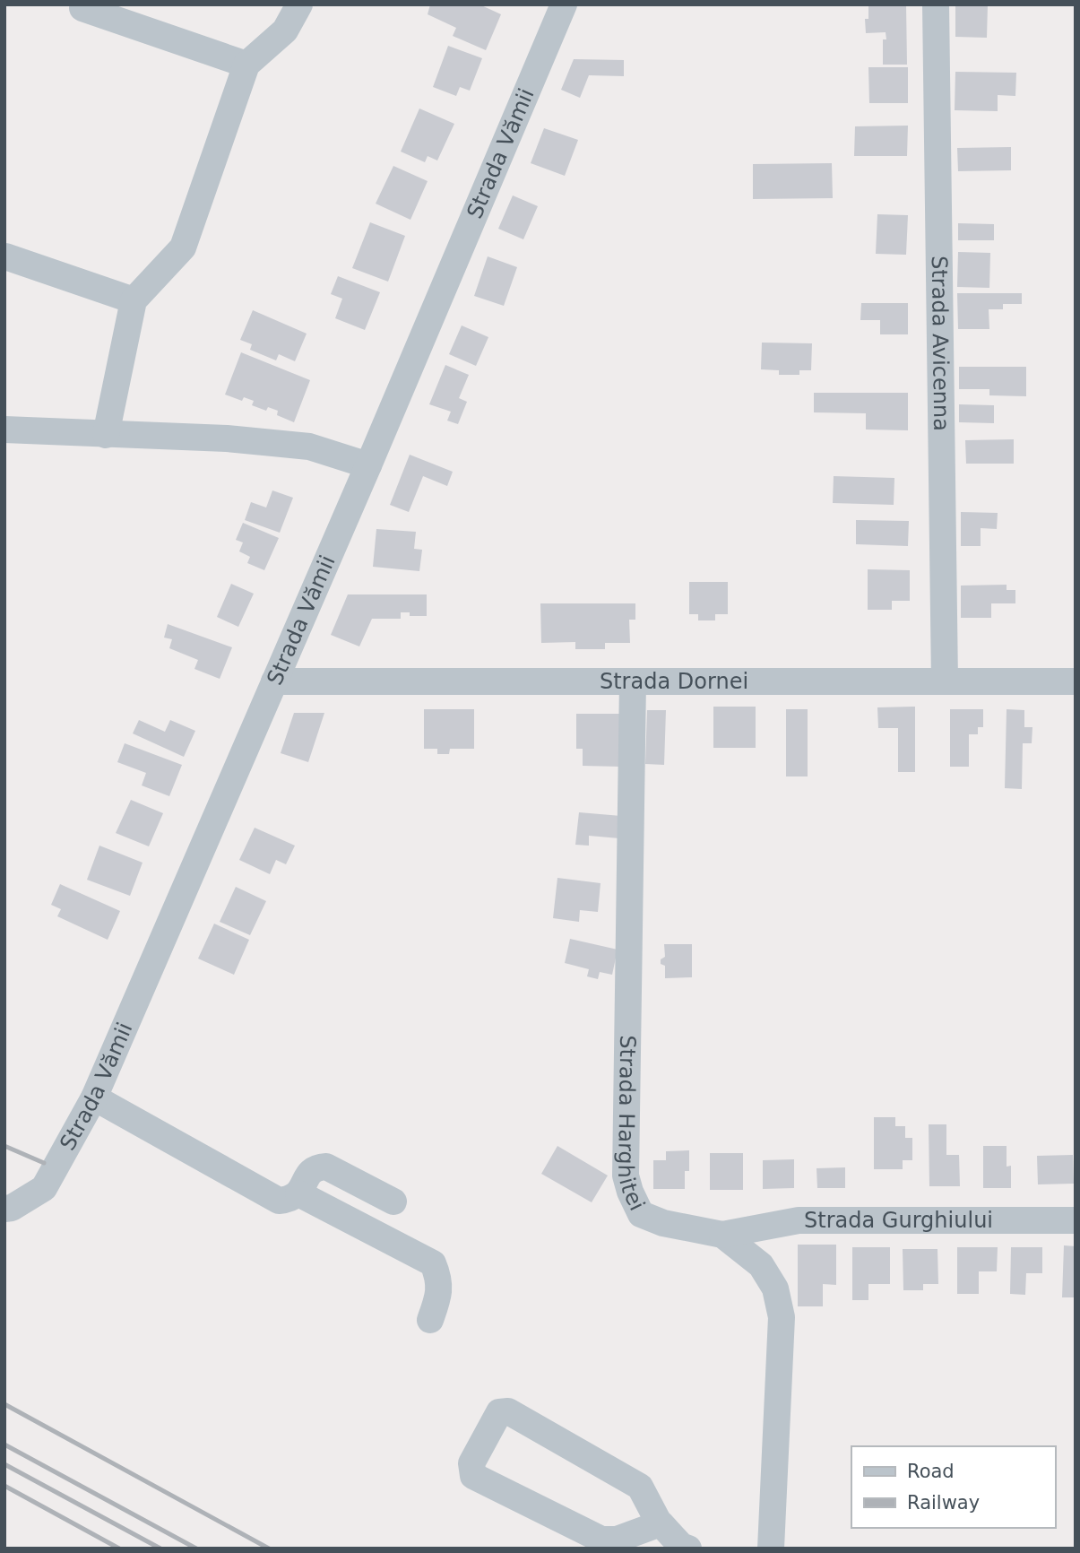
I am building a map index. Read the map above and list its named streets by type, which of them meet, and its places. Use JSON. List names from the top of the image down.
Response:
{
  "streets": {
    "street": [
      "Strada Vămii",
      "Strada Avicenna",
      "Strada Dornei",
      "Strada Harghitei",
      "Strada Gurghiului"
    ]
  },
  "crossings": [
    ["Strada Vămii", "Strada Dornei"],
    ["Strada Avicenna", "Strada Dornei"],
    ["Strada Dornei", "Strada Harghitei"],
    ["Strada Harghitei", "Strada Gurghiului"]
  ],
  "legend": ["Road", "Railway"]
}
